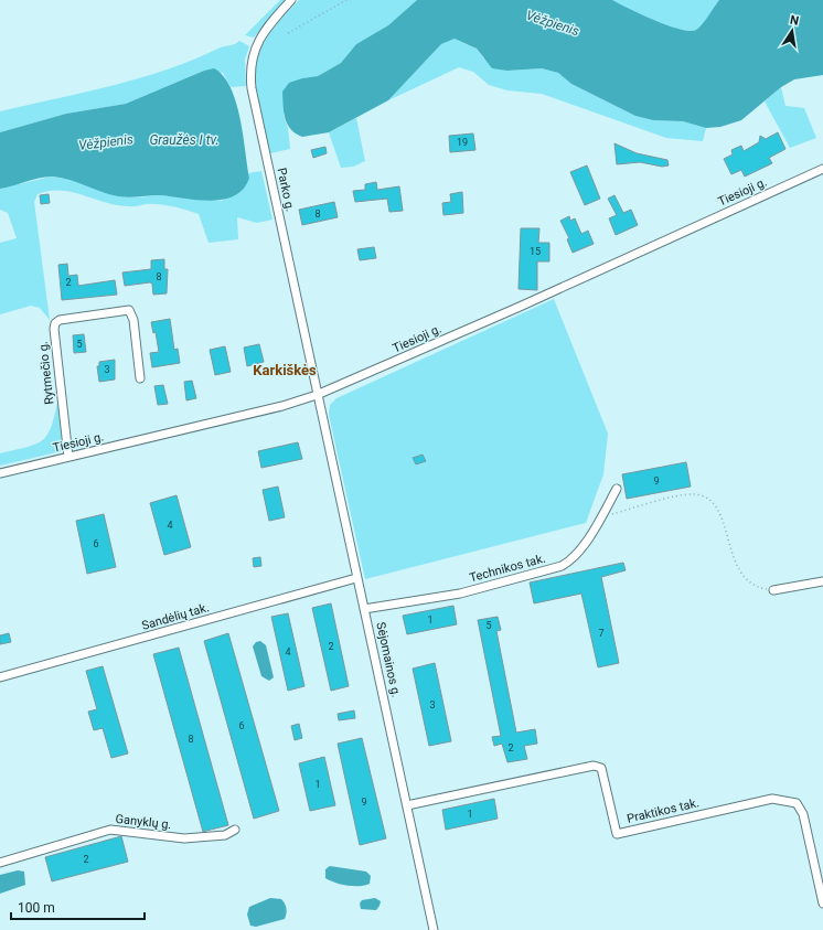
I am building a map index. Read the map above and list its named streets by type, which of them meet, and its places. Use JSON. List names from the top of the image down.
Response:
{
  "streets": {
    "street": [
      "Parko g.",
      "Tiesioji g.",
      "Rytmečio g.",
      "Technikos tak.",
      "Sandėlių tak.",
      "Sėjomainos g.",
      "Praktikos tak.",
      "Ganyklų g."
    ]
  },
  "crossings": [
    ["Parko g.", "Tiesioji g."],
    ["Parko g.", "Sėjomainos g."],
    ["Tiesioji g.", "Rytmečio g."],
    ["Tiesioji g.", "Sėjomainos g."],
    ["Technikos tak.", "Sėjomainos g."],
    ["Sandėlių tak.", "Sėjomainos g."],
    ["Sėjomainos g.", "Praktikos tak."]
  ],
  "districts": ["Karkiškės"],
  "water": ["Vėžpienis", "Graužės I tv."],
  "house_numbers": [
    "19",
    "8",
    "15",
    "8",
    "2",
    "5",
    "3",
    "9",
    "4",
    "6",
    "1",
    "5",
    "7",
    "2",
    "4",
    "3",
    "6",
    "8",
    "2",
    "1",
    "9",
    "1",
    "2"
  ],
  "scale_bar": "100 m",
  "north": "top"
}
